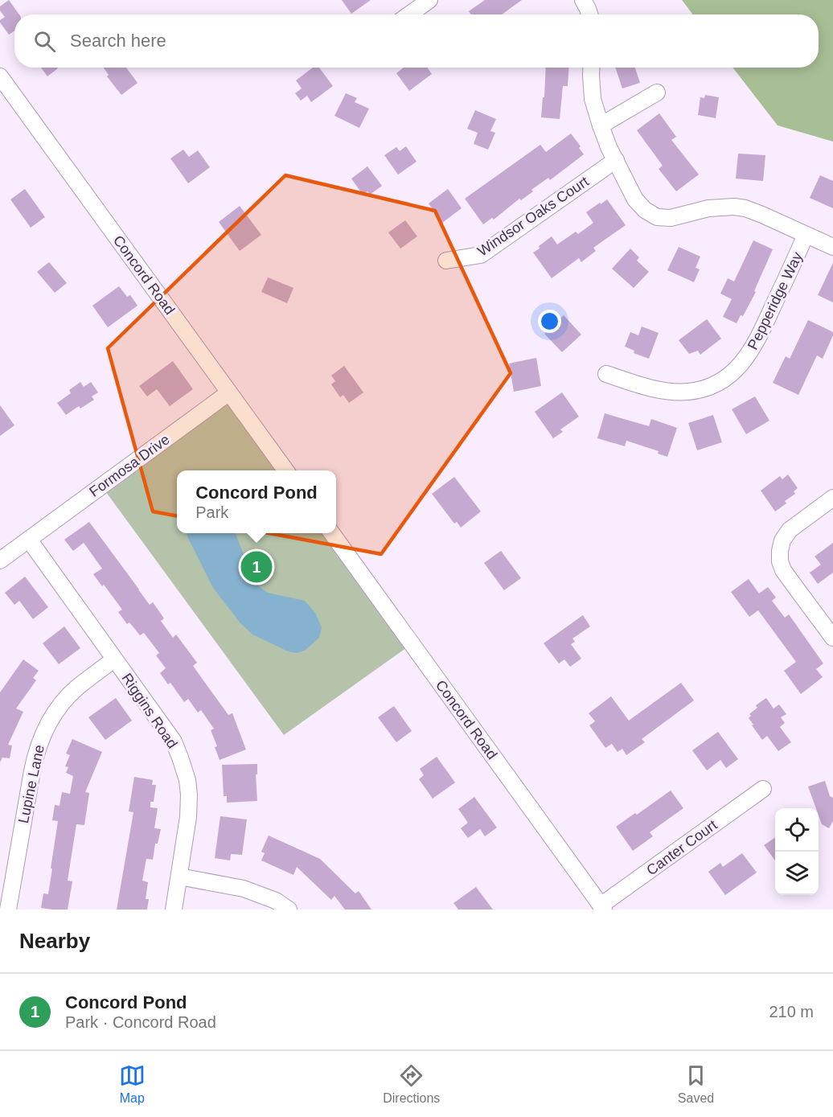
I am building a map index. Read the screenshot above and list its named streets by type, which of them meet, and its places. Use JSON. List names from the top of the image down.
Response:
{
  "streets": {
    "street": [
      "Windsor Oaks Court",
      "Concord Road",
      "Pepperidge Way",
      "Formosa Drive",
      "Riggins Road",
      "Lupine Lane",
      "Canter Court"
    ]
  },
  "crossings": [
    ["Concord Road", "Formosa Drive"],
    ["Concord Road", "Canter Court"],
    ["Formosa Drive", "Riggins Road"],
    ["Riggins Road", "Lupine Lane"]
  ],
  "page": {
    "search": "Search here",
    "popup": ["Concord Pond", "Park"],
    "pins": "1",
    "heading": "Nearby",
    "list": [
      {
        "mark": "1",
        "name": "Concord Pond",
        "note": "Park · Concord Road",
        "value": "210 m"
      }
    ],
    "nav": ["Map", "Directions", "Saved"]
  }
}
